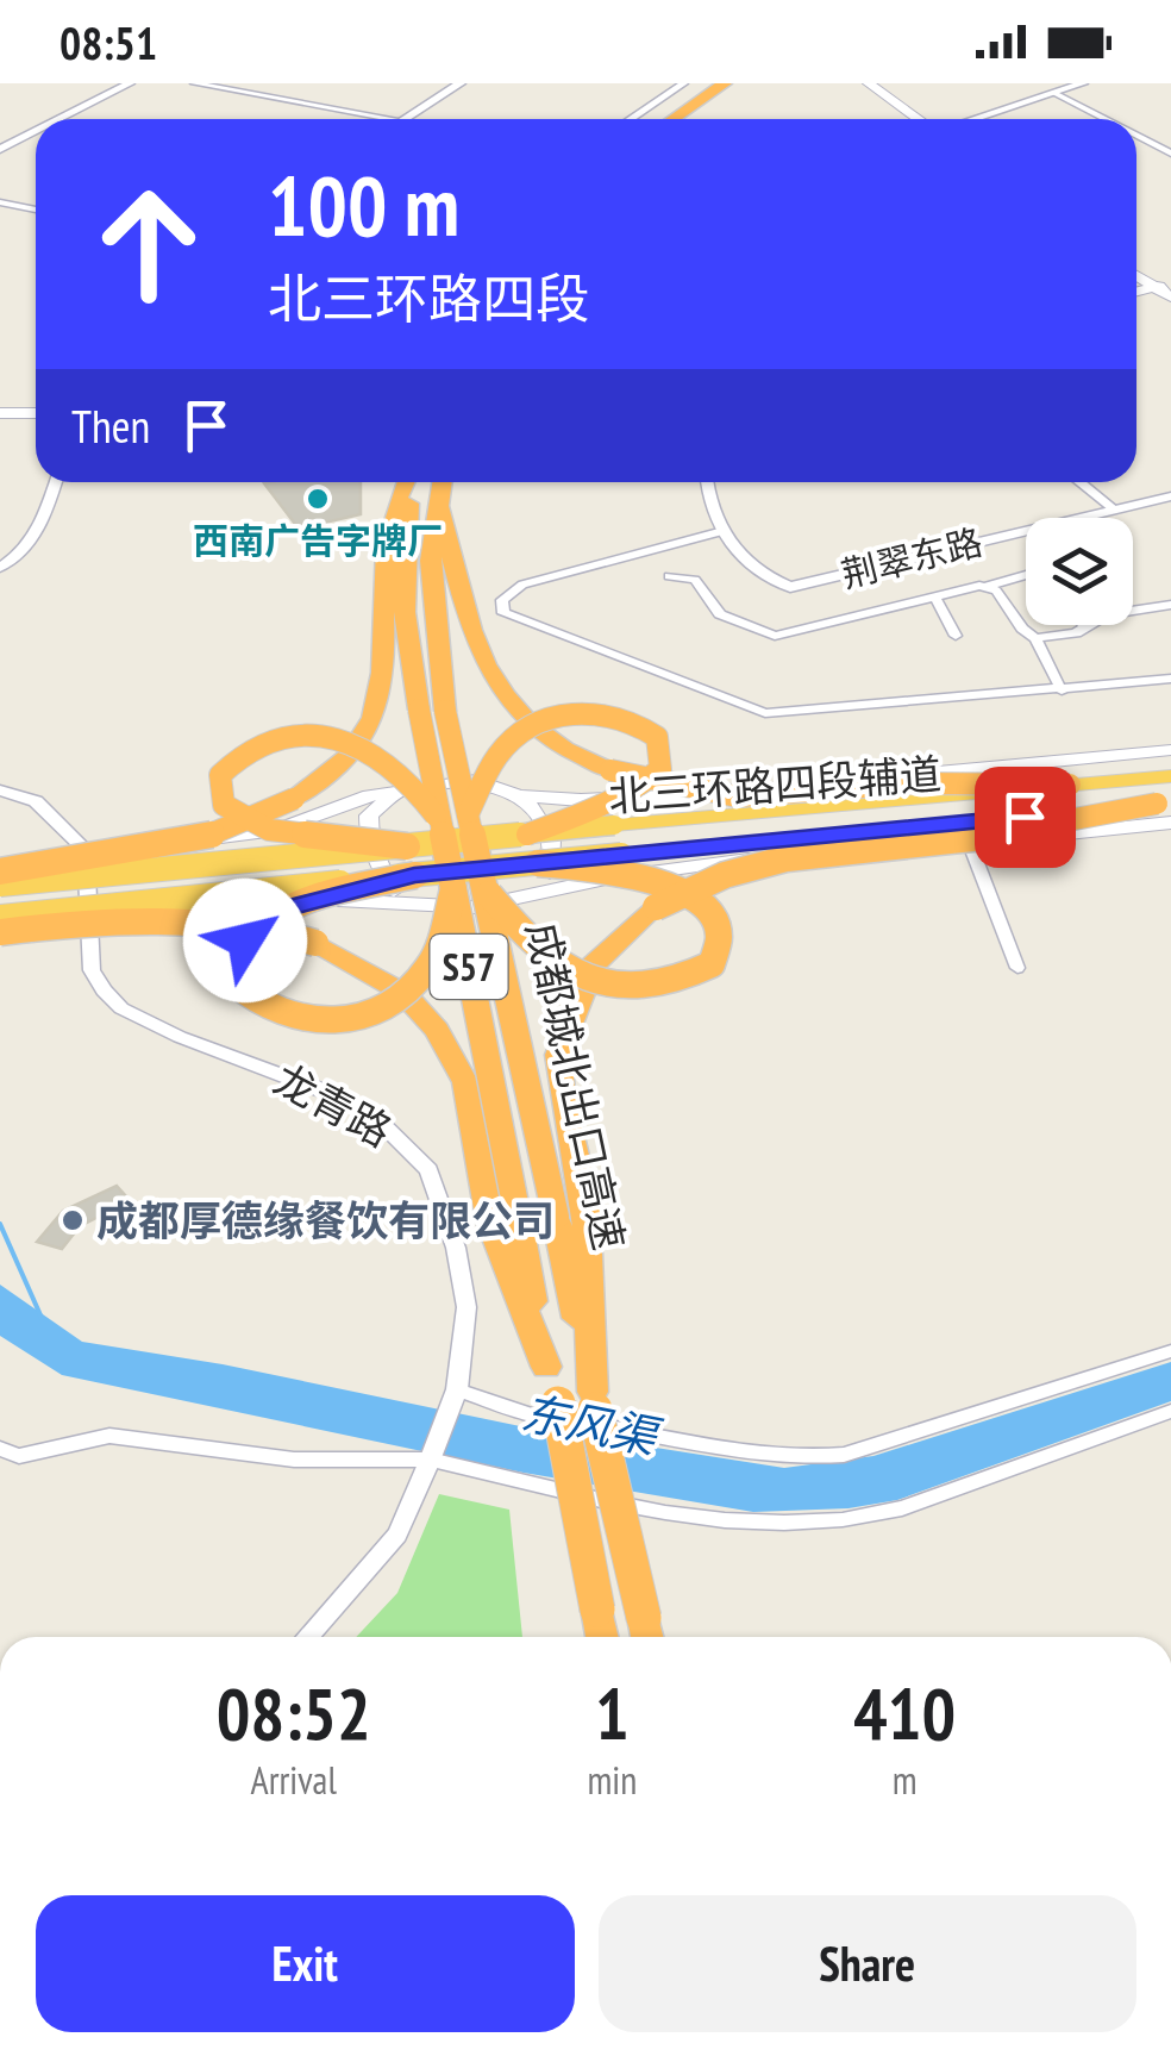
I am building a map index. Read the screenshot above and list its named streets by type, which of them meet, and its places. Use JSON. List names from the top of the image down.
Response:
{
  "streets": {
    "highway": ["S57", "成都城北出口高速"],
    "main road": ["北三环路四段辅道"],
    "street": ["荆翠东路", "龙青路"]
  },
  "crossings": [
    ["北三环路四段辅道", "成都城北出口高速"],
    ["北三环路四段辅道", "龙青路"]
  ],
  "water": ["东风渠"],
  "places": ["西南广告字牌厂", "成都厚德缘餐饮有限公司"],
  "page": {
    "status": "08:51",
    "turn": ["100 m", "北三环路四段"],
    "then": "Then",
    "eta": [
      "08:52",
      "Arrival",
      "1",
      "min",
      "410",
      "m"
    ],
    "buttons": ["Exit", "Share"]
  }
}
